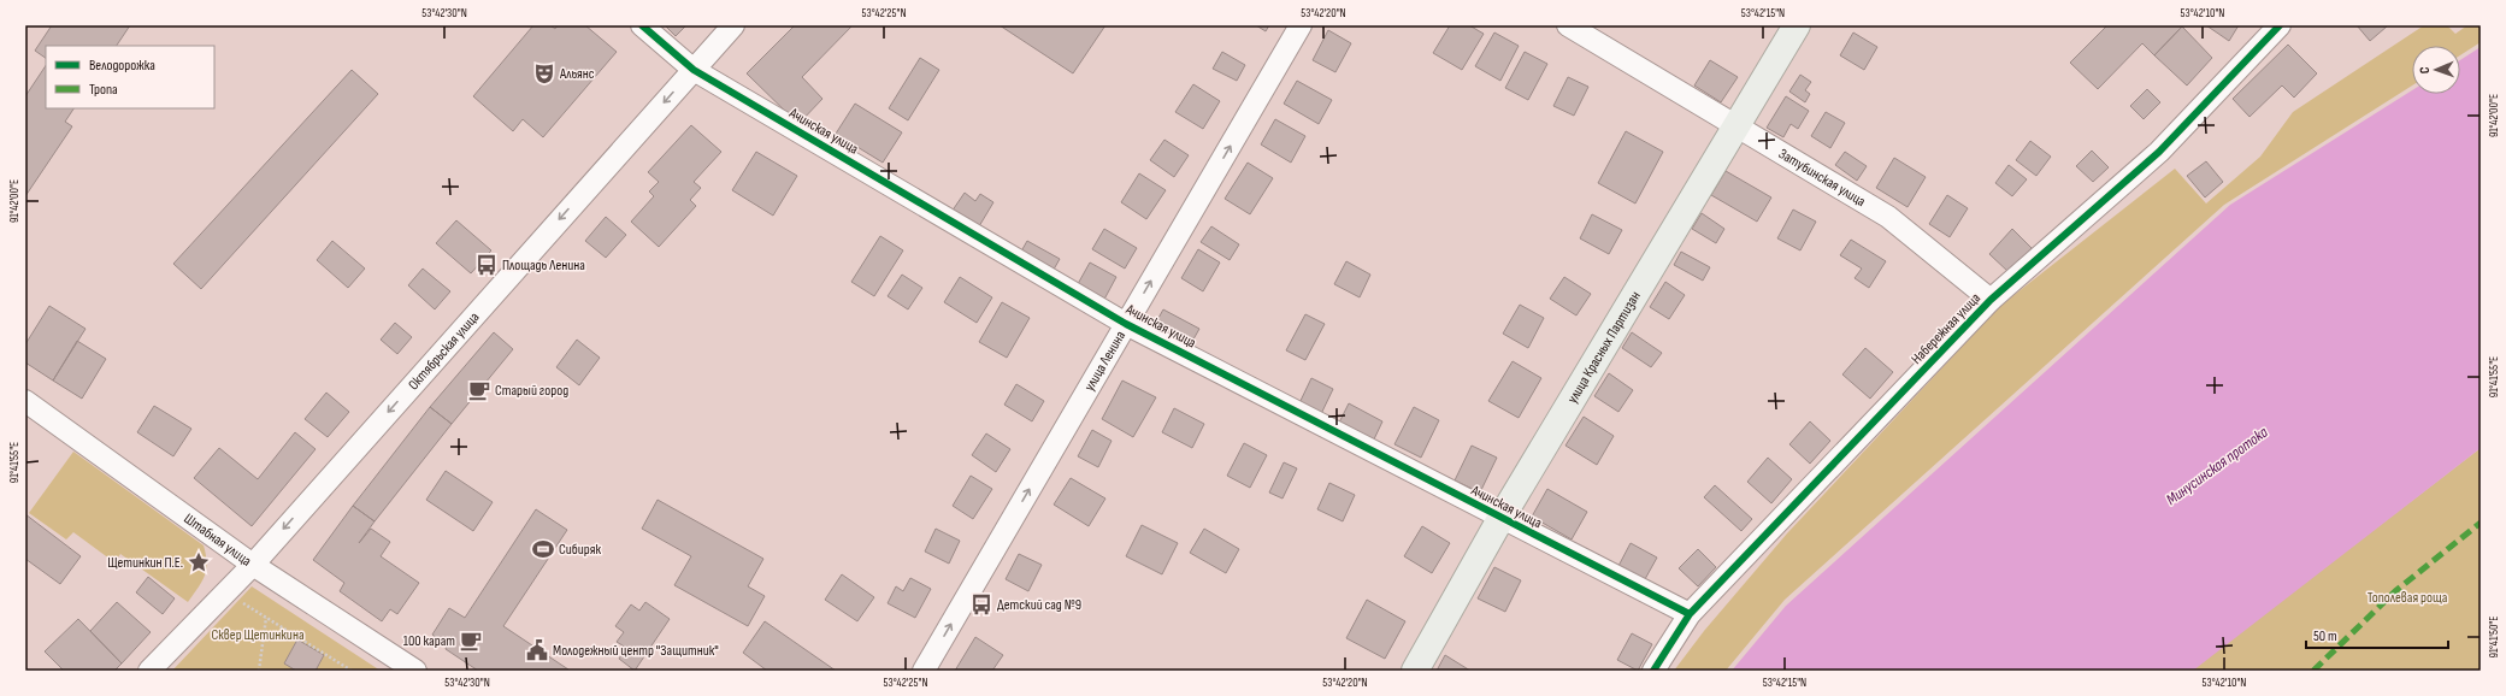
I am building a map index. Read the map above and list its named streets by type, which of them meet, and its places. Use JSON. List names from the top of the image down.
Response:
{
  "streets": {
    "main road": ["улица Красных Партизан"],
    "street": [
      "Ачинская улица",
      "Затубинская улица",
      "Набережная улица",
      "Октябрьская улица",
      "улица Ленина",
      "Штабная улица"
    ]
  },
  "crossings": [
    ["Ачинская улица", "Набережная улица"],
    ["Ачинская улица", "улица Красных Партизан"],
    ["Ачинская улица", "Октябрьская улица"],
    ["Ачинская улица", "улица Ленина"],
    ["Затубинская улица", "Набережная улица"],
    ["Затубинская улица", "улица Красных Партизан"],
    ["Октябрьская улица", "Штабная улица"]
  ],
  "one_way": ["Октябрьская улица", "улица Ленина"],
  "water": ["Минусинская протока"],
  "parks": ["Тополевая роща", "Сквер Щетинкина"],
  "places": {
    "theatre": ["Альянс"],
    "bus stop": ["Площадь Ленина", "Детский сад №9"],
    "cafe": ["Старый город", "100 карат"],
    "sports": ["Сибиряк"],
    "place": ["Щетинкин П.Е."],
    "public building": ["Молодежный центр \"Защитник\""]
  },
  "legend": ["Велодорожка", "Тропа"],
  "scale_bar": "50 m",
  "north": "left",
  "coordinates": [
    "53°42'30\"N",
    "53°42'25\"N",
    "53°42'20\"N",
    "53°42'15\"N",
    "53°42'10\"N",
    "91°42'00\"E",
    "91°41'55\"E",
    "91°41'50\"E"
  ]
}
